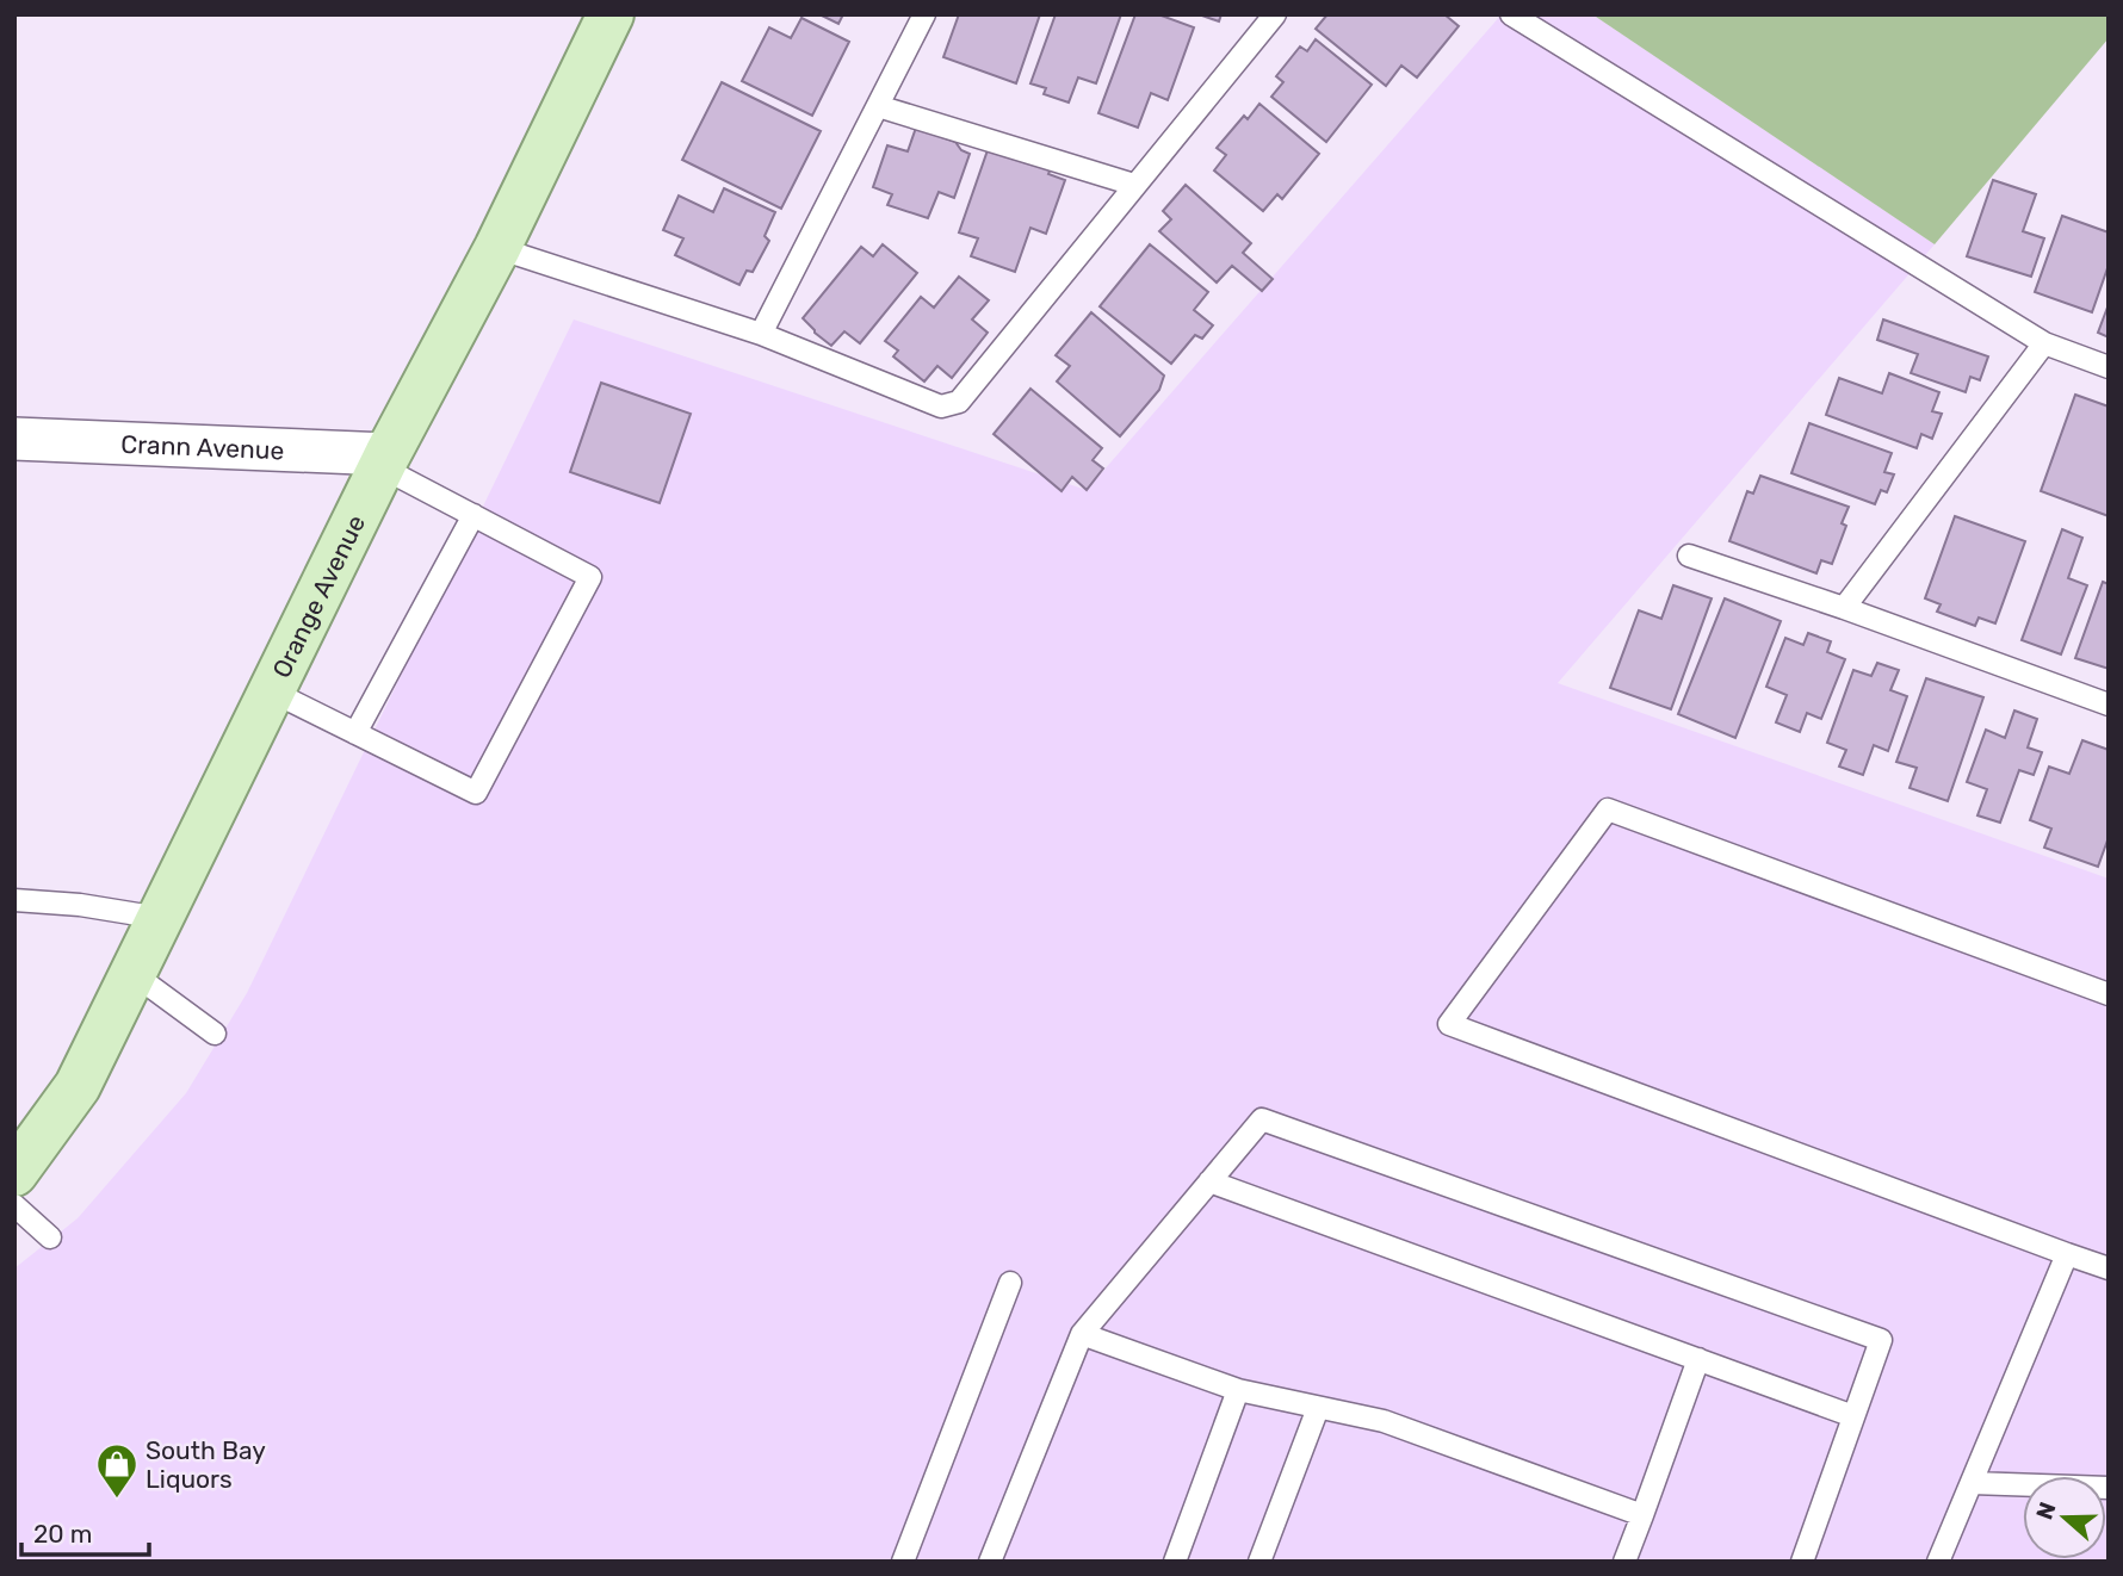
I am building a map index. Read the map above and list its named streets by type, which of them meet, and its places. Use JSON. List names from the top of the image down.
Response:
{
  "streets": {
    "main road": ["Orange Avenue"],
    "street": ["Crann Avenue"]
  },
  "crossings": [
    ["Crann Avenue", "Orange Avenue"]
  ],
  "places": {
    "shop": ["South Bay Liquors"]
  },
  "scale_bar": "20 m",
  "north": "left"
}
